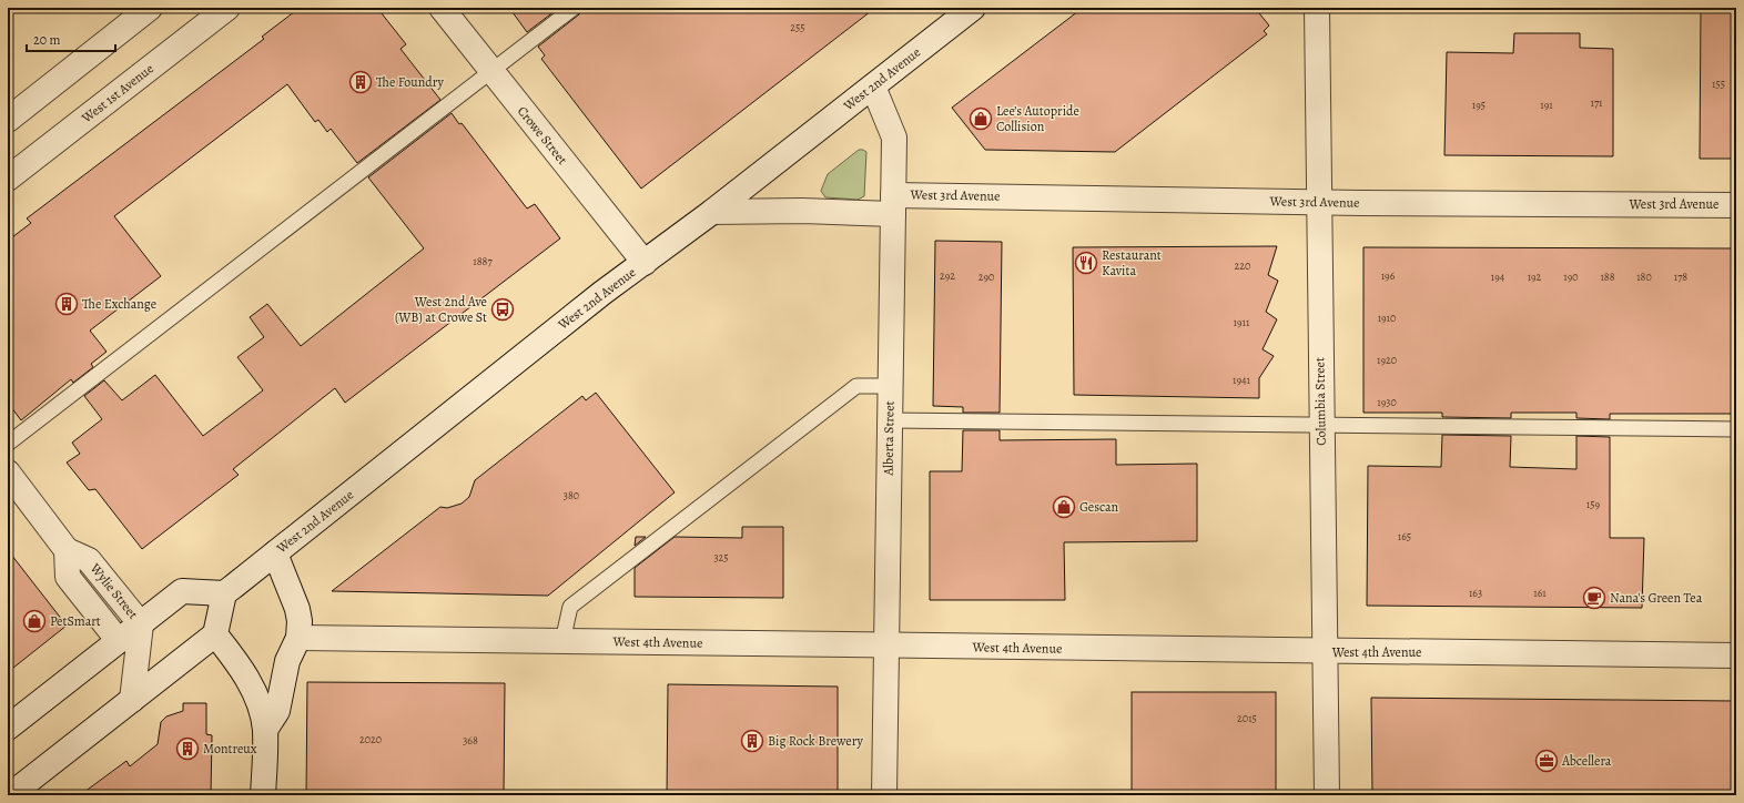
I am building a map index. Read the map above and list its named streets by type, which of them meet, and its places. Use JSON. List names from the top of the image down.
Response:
{
  "streets": {
    "street": [
      "West 2nd Avenue",
      "West 1st Avenue",
      "Crowe Street",
      "West 3rd Avenue",
      "Columbia Street",
      "Alberta Street",
      "Wylie Street",
      "West 4th Avenue"
    ]
  },
  "crossings": [
    ["West 2nd Avenue", "Crowe Street"],
    ["West 2nd Avenue", "West 3rd Avenue"],
    ["West 2nd Avenue", "Alberta Street"],
    ["West 3rd Avenue", "Columbia Street"],
    ["West 3rd Avenue", "Alberta Street"],
    ["Columbia Street", "West 4th Avenue"],
    ["Alberta Street", "West 4th Avenue"]
  ],
  "places": {
    "building": [
      "The Foundry",
      "The Exchange",
      "Big Rock Brewery",
      "Montreux"
    ],
    "shop": ["Lee’s Autopride Collision", "Gescan", "PetSmart"],
    "restaurant": ["Restaurant Kavita"],
    "bus stop": ["West 2nd Ave (WB) at Crowe St"],
    "cafe": ["Nana's Green Tea"],
    "office": ["Abcellera"]
  },
  "house_numbers": [
    "255",
    "155",
    "171",
    "195",
    "191",
    "1887",
    "220",
    "292",
    "196",
    "290",
    "194",
    "192",
    "190",
    "188",
    "180",
    "178",
    "1910",
    "1911",
    "1920",
    "1941",
    "1930",
    "380",
    "159",
    "165",
    "325",
    "163",
    "161",
    "2015",
    "2020",
    "368"
  ],
  "scale_bar": "20 m"
}
